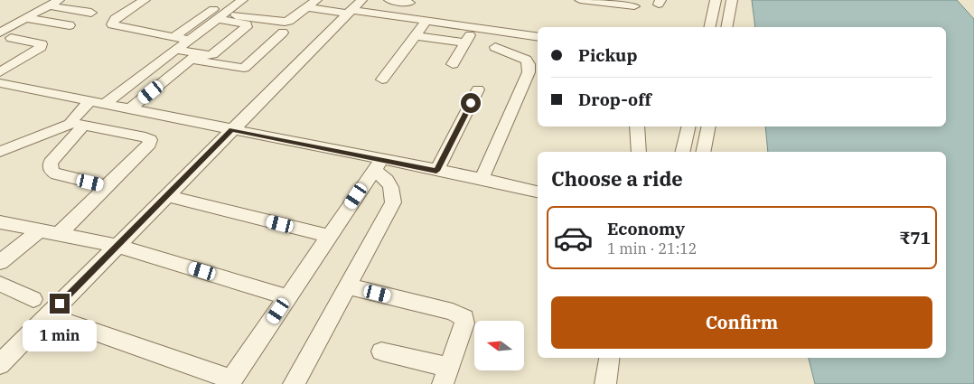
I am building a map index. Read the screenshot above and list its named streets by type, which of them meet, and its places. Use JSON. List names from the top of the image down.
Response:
{
  "north": "left",
  "page": {
    "banner": ["Pickup", "Drop-off"],
    "heading": "Choose a ride",
    "list": [
      {
        "name": "Economy",
        "note": "1 min · 21:12",
        "value": "₹71"
      }
    ],
    "buttons": "Confirm",
    "bubble": "1 min"
  }
}
